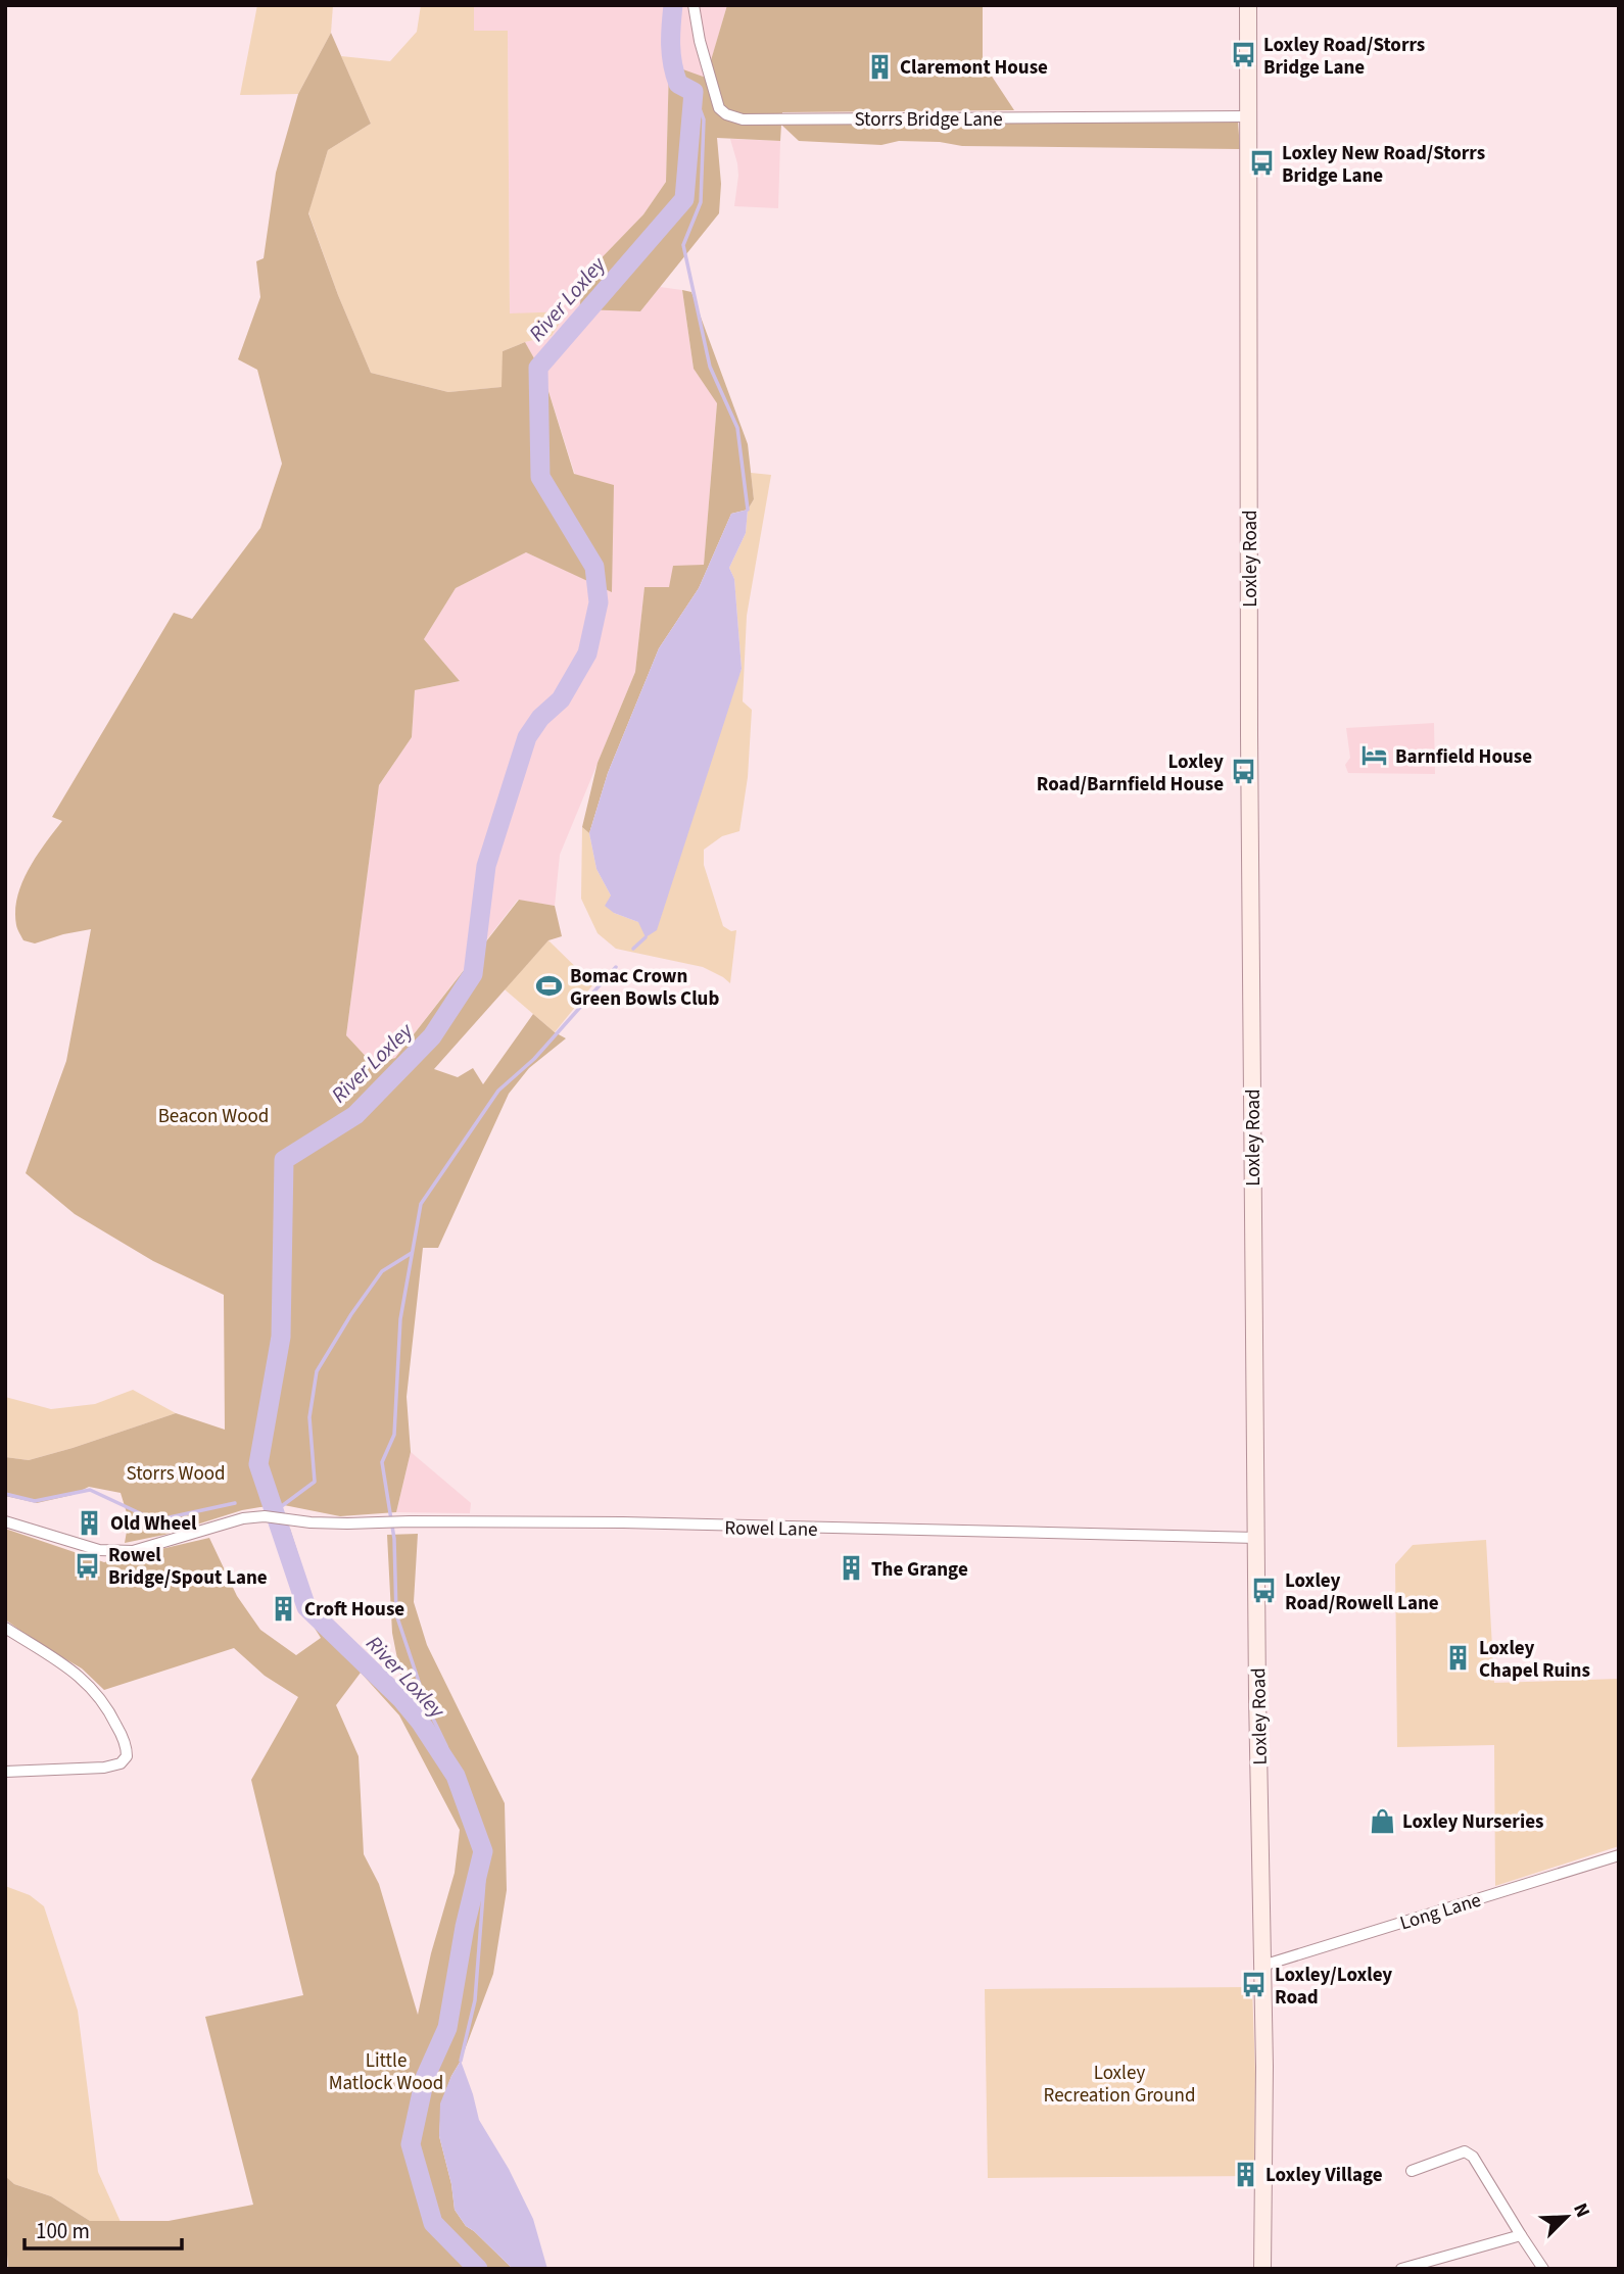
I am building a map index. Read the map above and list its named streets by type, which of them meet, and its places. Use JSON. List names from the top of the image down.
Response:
{
  "streets": {
    "main road": ["Loxley Road"],
    "street": ["Storrs Bridge Lane", "Rowel Lane", "Long Lane"]
  },
  "crossings": [
    ["Storrs Bridge Lane", "Loxley Road"],
    ["Loxley Road", "Rowel Lane"],
    ["Loxley Road", "Long Lane"]
  ],
  "water": ["River Loxley"],
  "parks": [
    "Beacon Wood",
    "Storrs Wood",
    "Little Matlock Wood",
    "Loxley Recreation Ground"
  ],
  "places": {
    "bus stop": [
      "Loxley Road/Storrs Bridge Lane",
      "Loxley New Road/Storrs Bridge Lane",
      "Loxley Road/Barnfield House",
      "Rowel Bridge/Spout Lane",
      "Loxley Road/Rowell Lane",
      "Loxley/Loxley Road"
    ],
    "building": [
      "Claremont House",
      "Old Wheel",
      "The Grange",
      "Croft House",
      "Loxley Chapel Ruins",
      "Loxley Village"
    ],
    "hotel": ["Barnfield House"],
    "sports": ["Bomac Crown Green Bowls Club"],
    "shop": ["Loxley Nurseries"]
  },
  "scale_bar": "100 m",
  "north": "top right"
}
